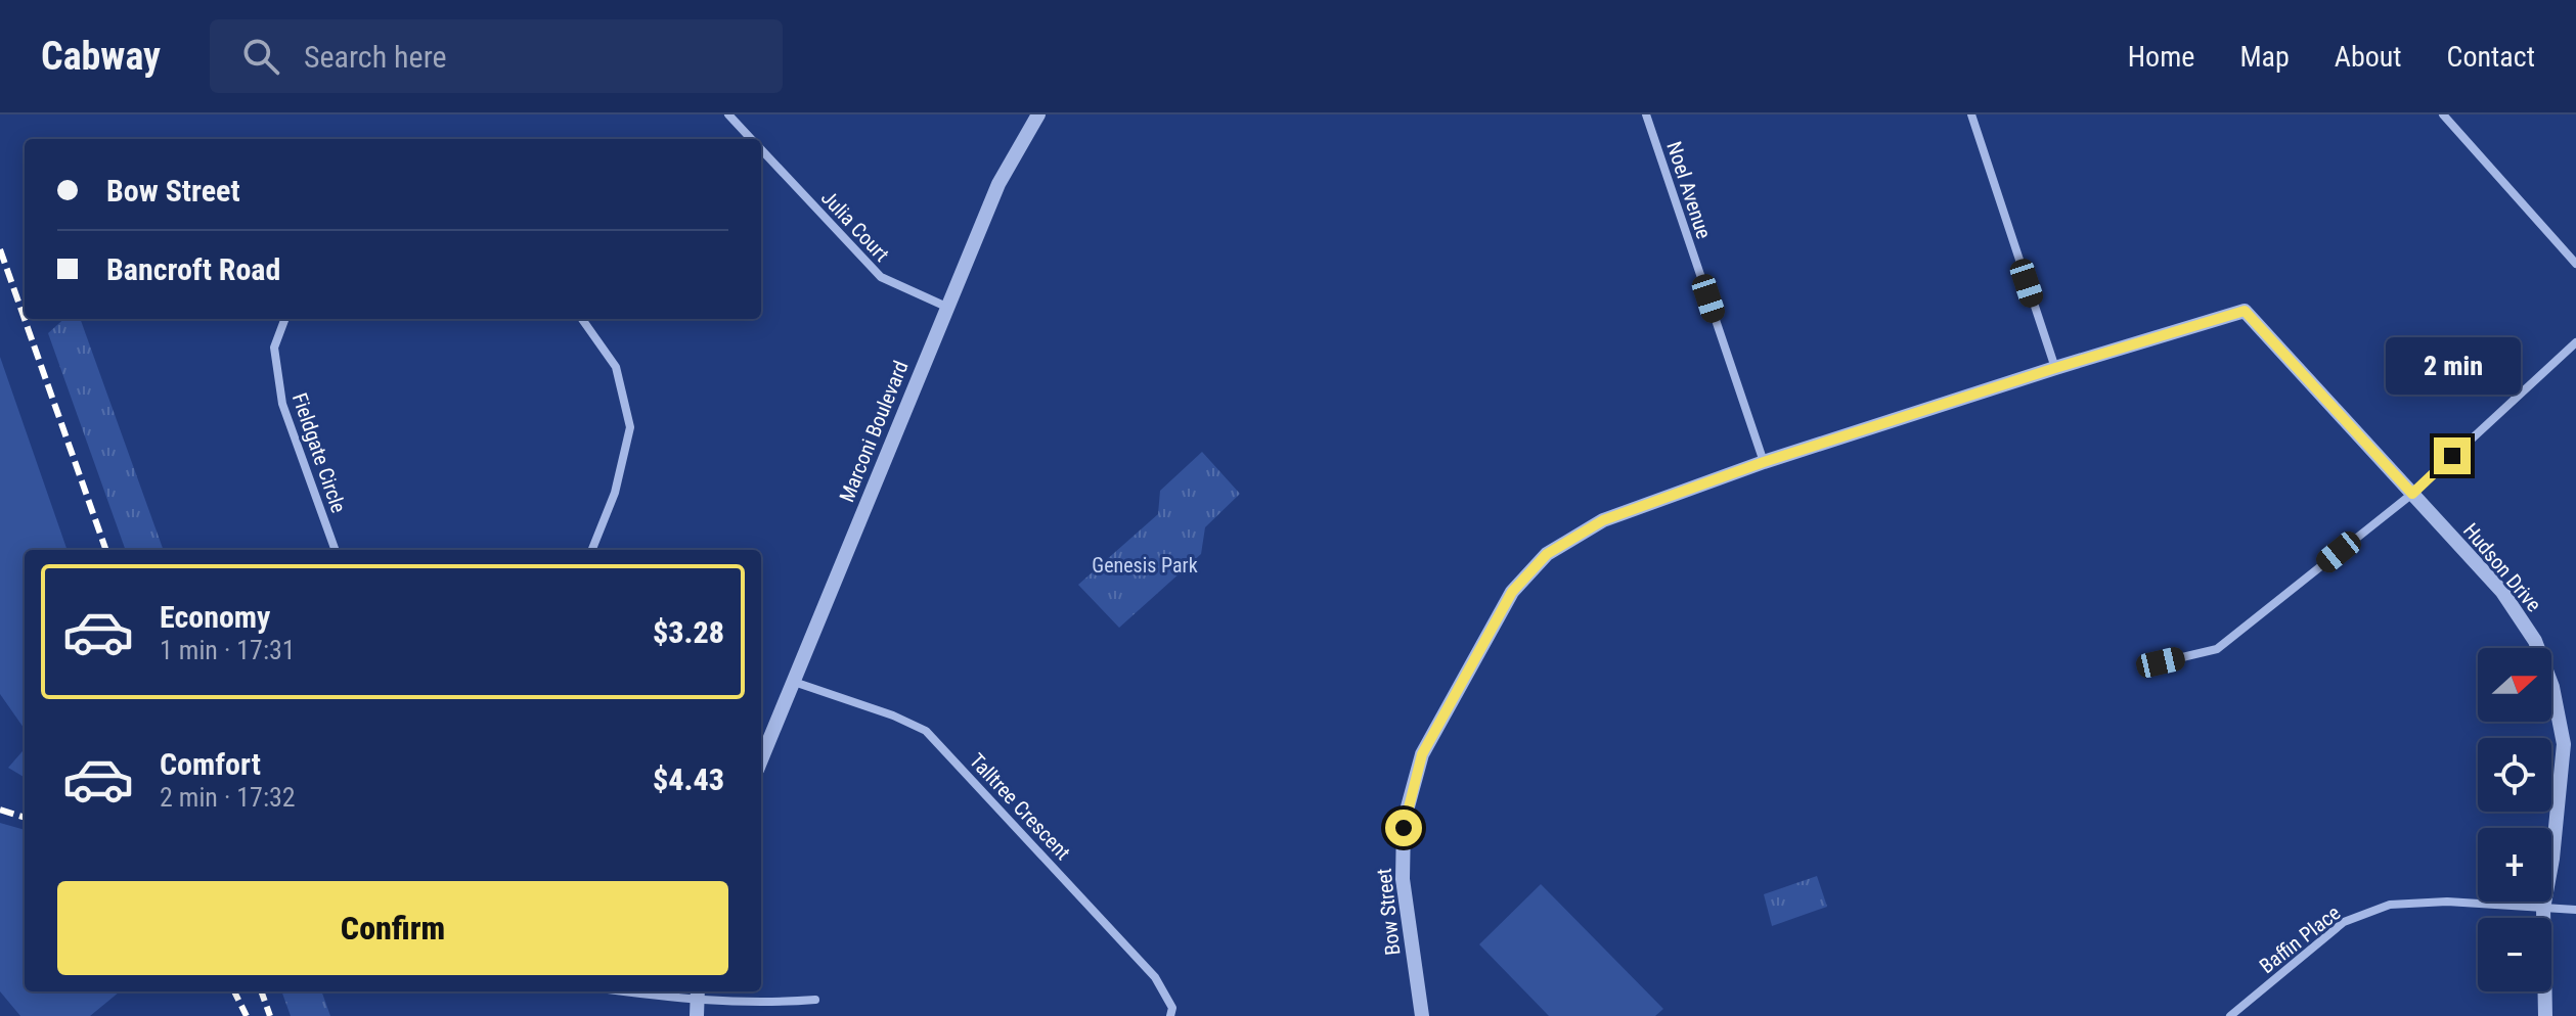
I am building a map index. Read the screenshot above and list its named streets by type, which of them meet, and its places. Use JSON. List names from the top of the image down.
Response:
{
  "streets": {
    "street": [
      "Noel Avenue",
      "Julia Court",
      "Marconi Boulevard",
      "Fieldgate Circle",
      "Hudson Drive",
      "Talltree Crescent",
      "Bow Street",
      "Baffin Place"
    ]
  },
  "crossings": [
    ["Noel Avenue", "Bow Street"],
    ["Julia Court", "Marconi Boulevard"],
    ["Marconi Boulevard", "Talltree Crescent"],
    ["Hudson Drive", "Bow Street"],
    ["Hudson Drive", "Baffin Place"]
  ],
  "parks": ["Genesis Park"],
  "north": "right",
  "page": {
    "header": "Cabway",
    "search": "Search here",
    "nav": [
      "Home",
      "Map",
      "About",
      "Contact"
    ],
    "banner": ["Bow Street", "Bancroft Road"],
    "bubble": "2 min",
    "list": [
      {
        "name": "Economy",
        "note": "1 min · 17:31",
        "value": "$3.28"
      },
      {
        "name": "Comfort",
        "note": "2 min · 17:32",
        "value": "$4.43"
      }
    ],
    "map_buttons": ["+", "−"],
    "buttons": "Confirm"
  }
}
